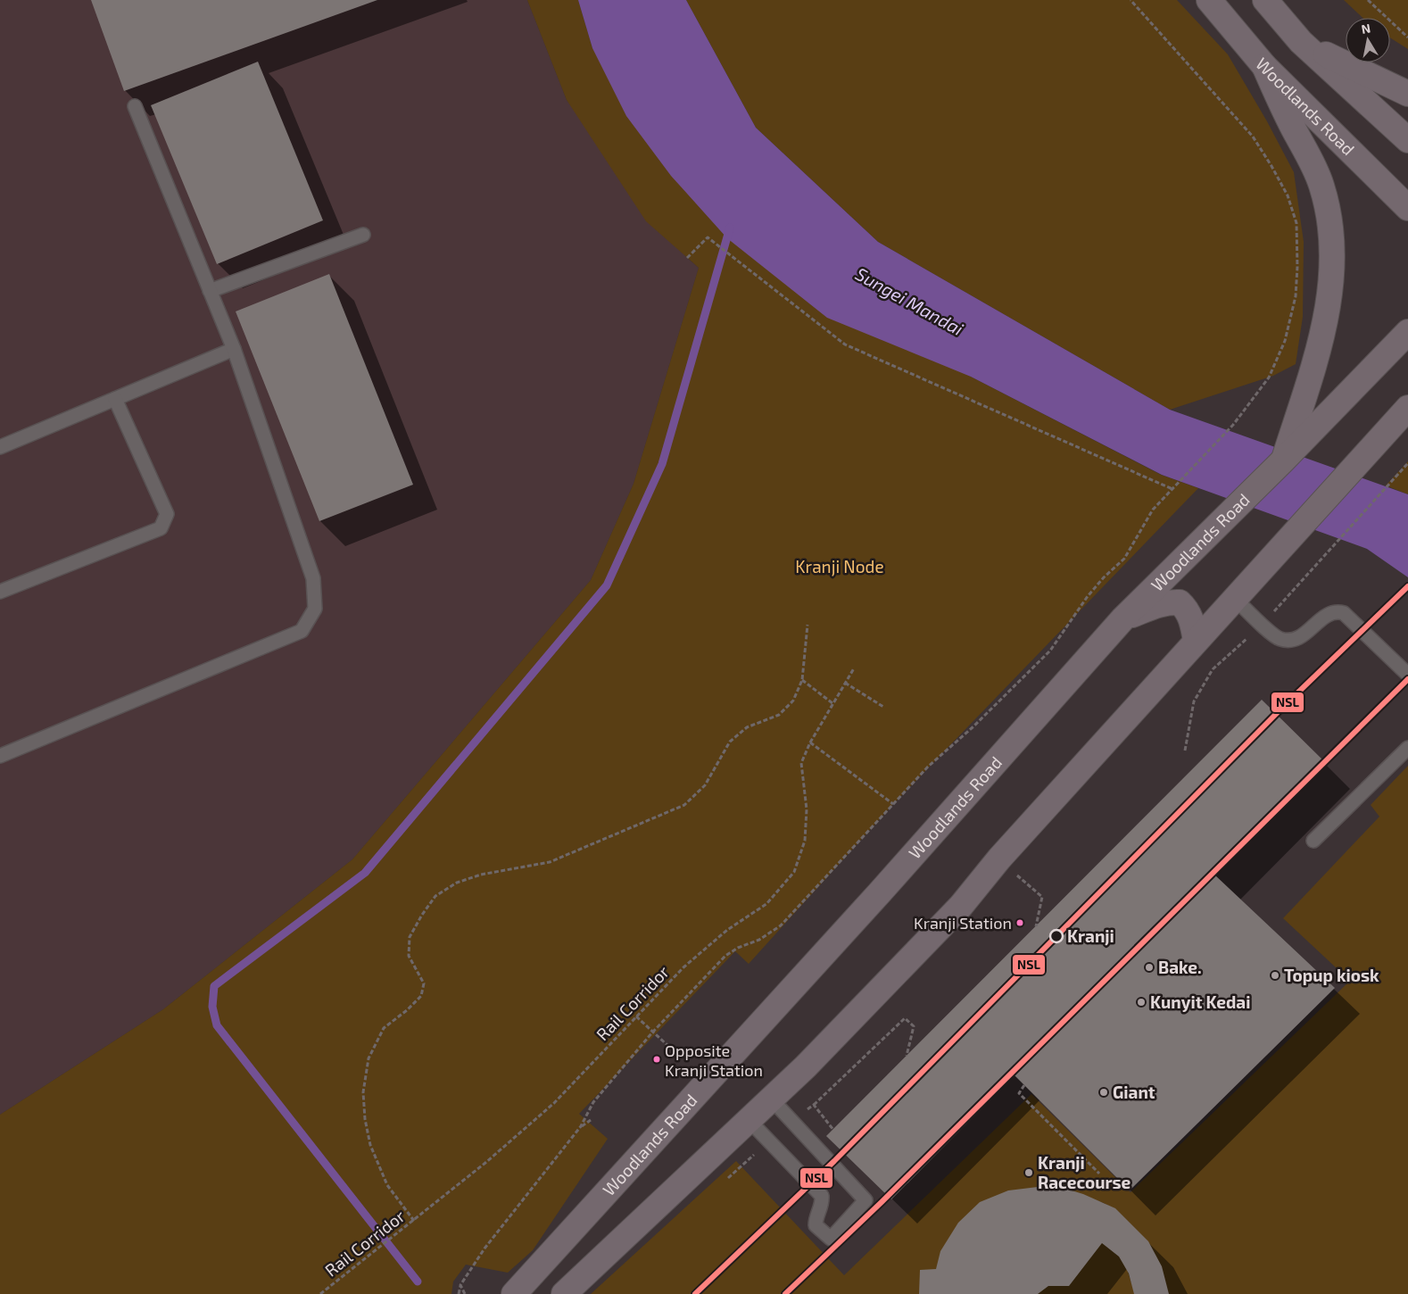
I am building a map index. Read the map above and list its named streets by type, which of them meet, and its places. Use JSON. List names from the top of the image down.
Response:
{
  "streets": {
    "main road": ["Woodlands Road"],
    "path": ["Rail Corridor"]
  },
  "water": ["Sungei Mandai"],
  "parks": ["Kranji Node"],
  "places": [
    "Kranji Station",
    "Kranji",
    "Bake.",
    "Topup kiosk",
    "Kunyit Kedai",
    "Opposite Kranji Station",
    "Giant",
    "Kranji Racecourse"
  ],
  "lines": ["transit line NSL"],
  "north": "top"
}
